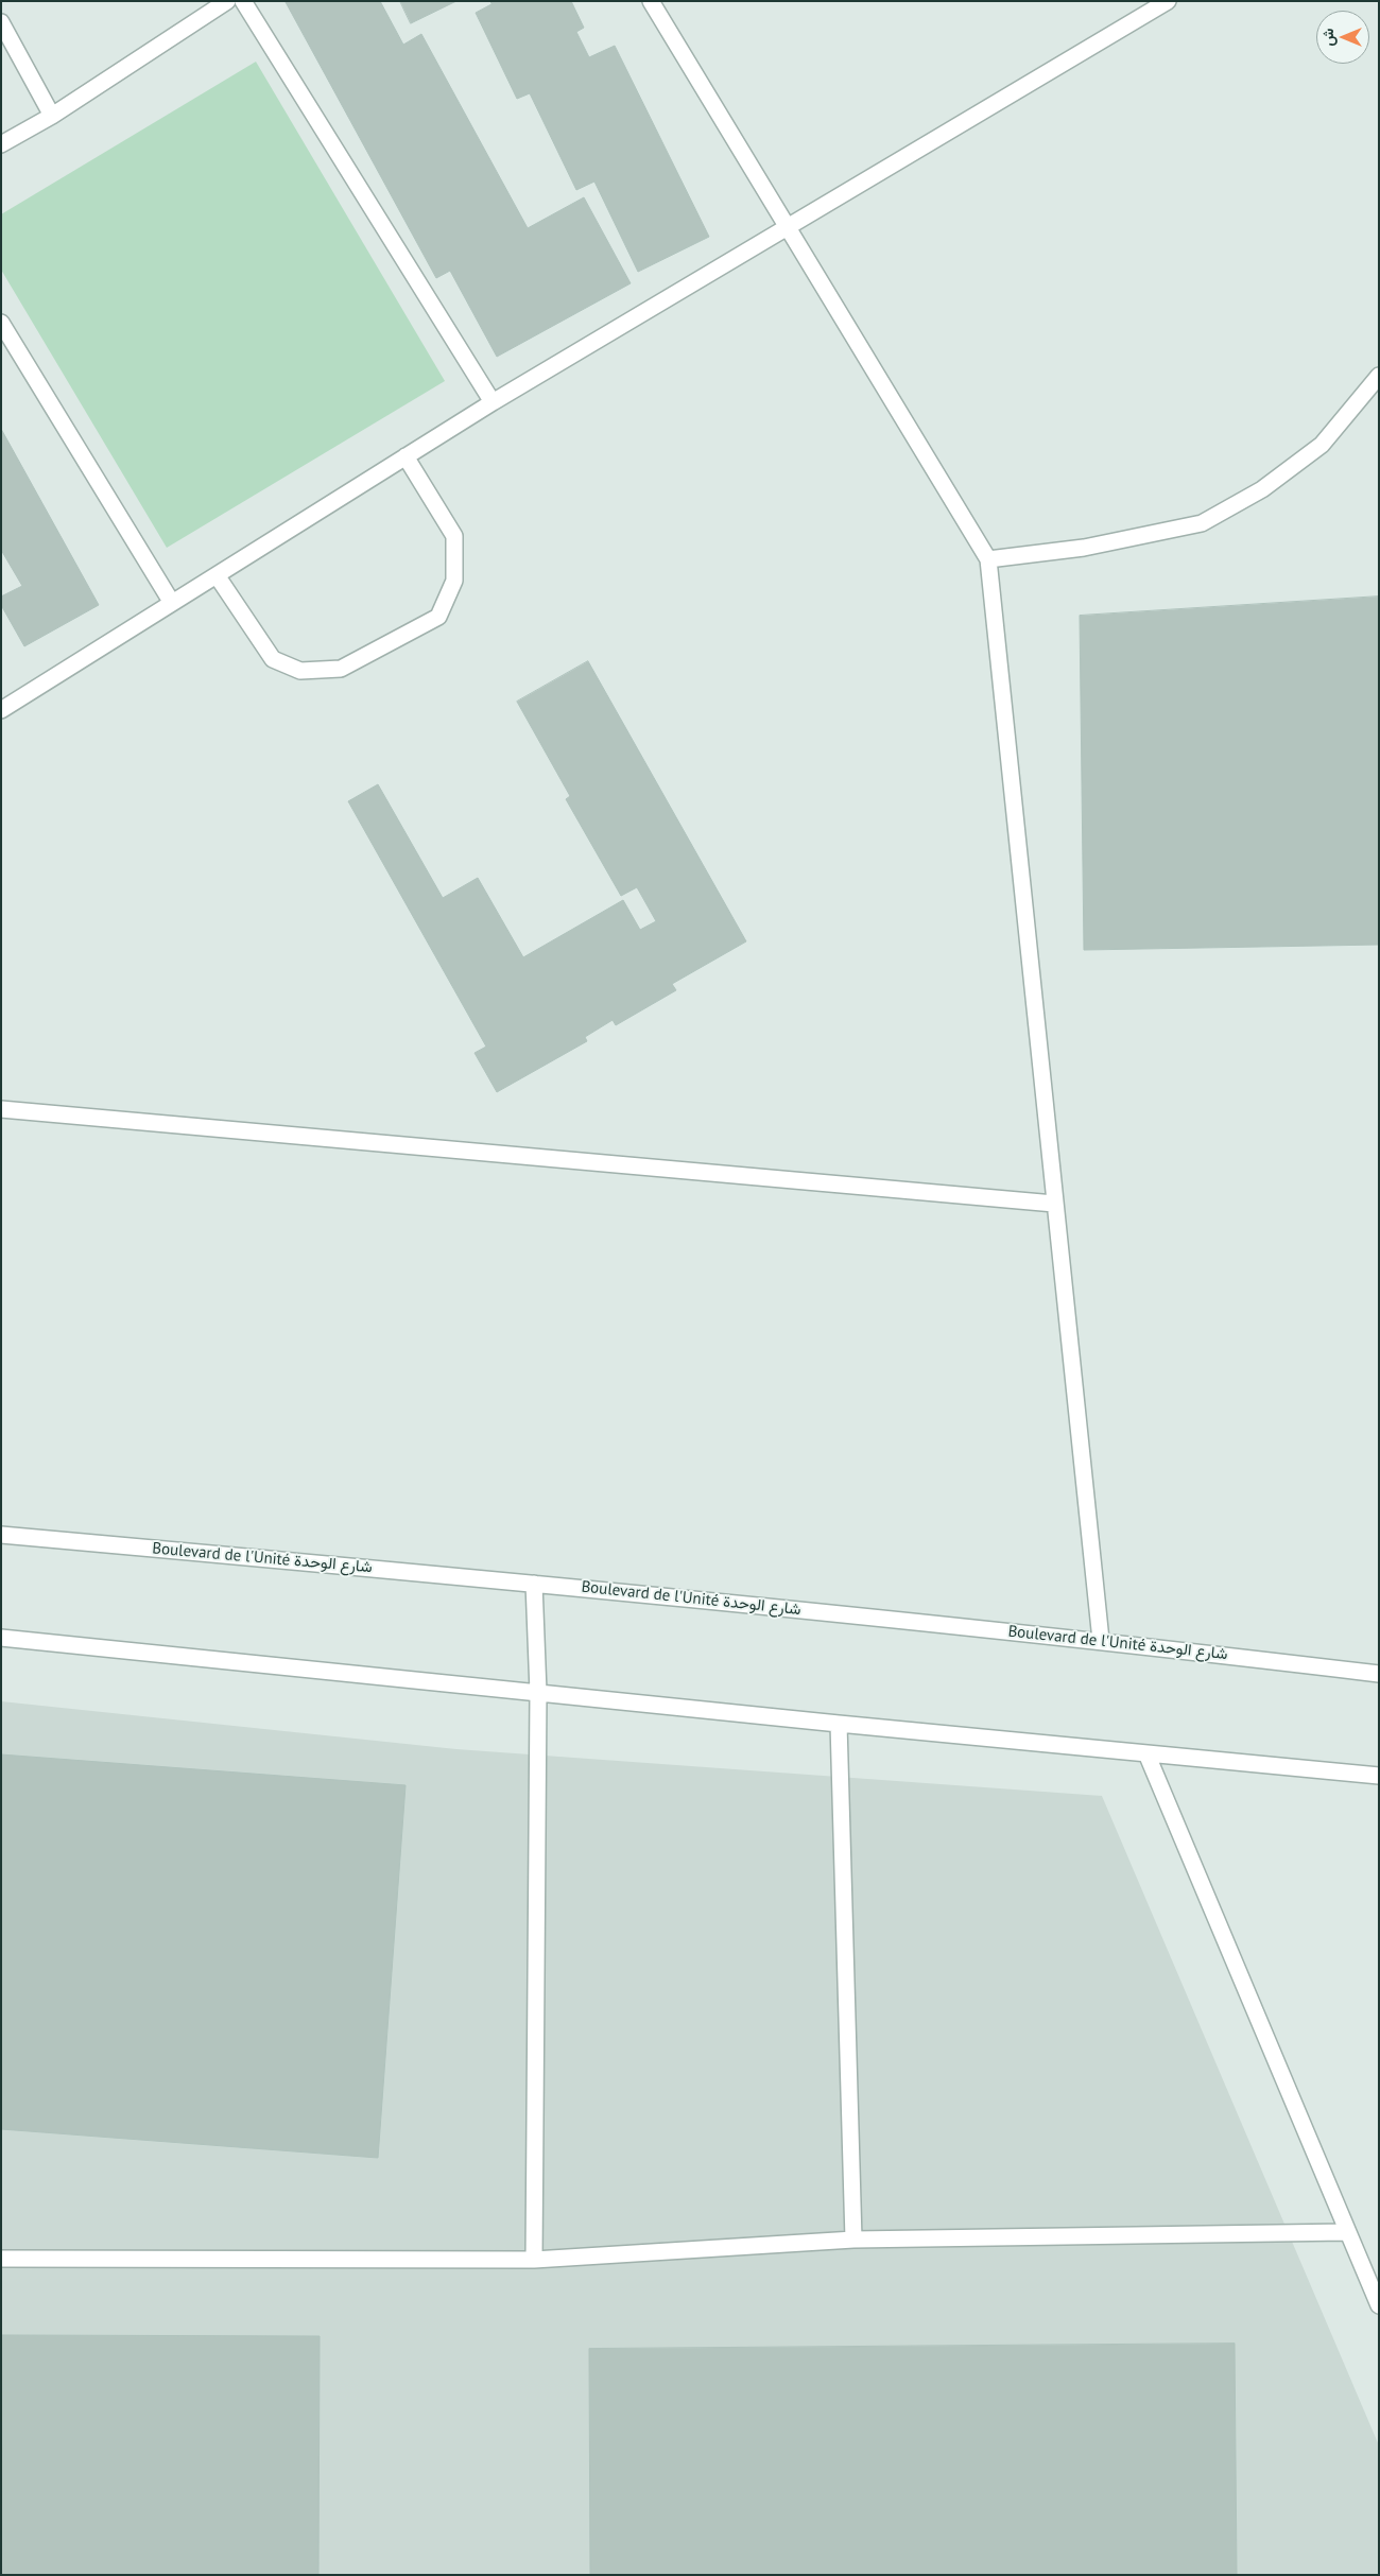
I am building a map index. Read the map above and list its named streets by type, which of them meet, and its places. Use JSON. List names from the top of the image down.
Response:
{
  "streets": {
    "street": ["Boulevard de l'Unité شارع الوحدة"]
  },
  "north": "left"
}
